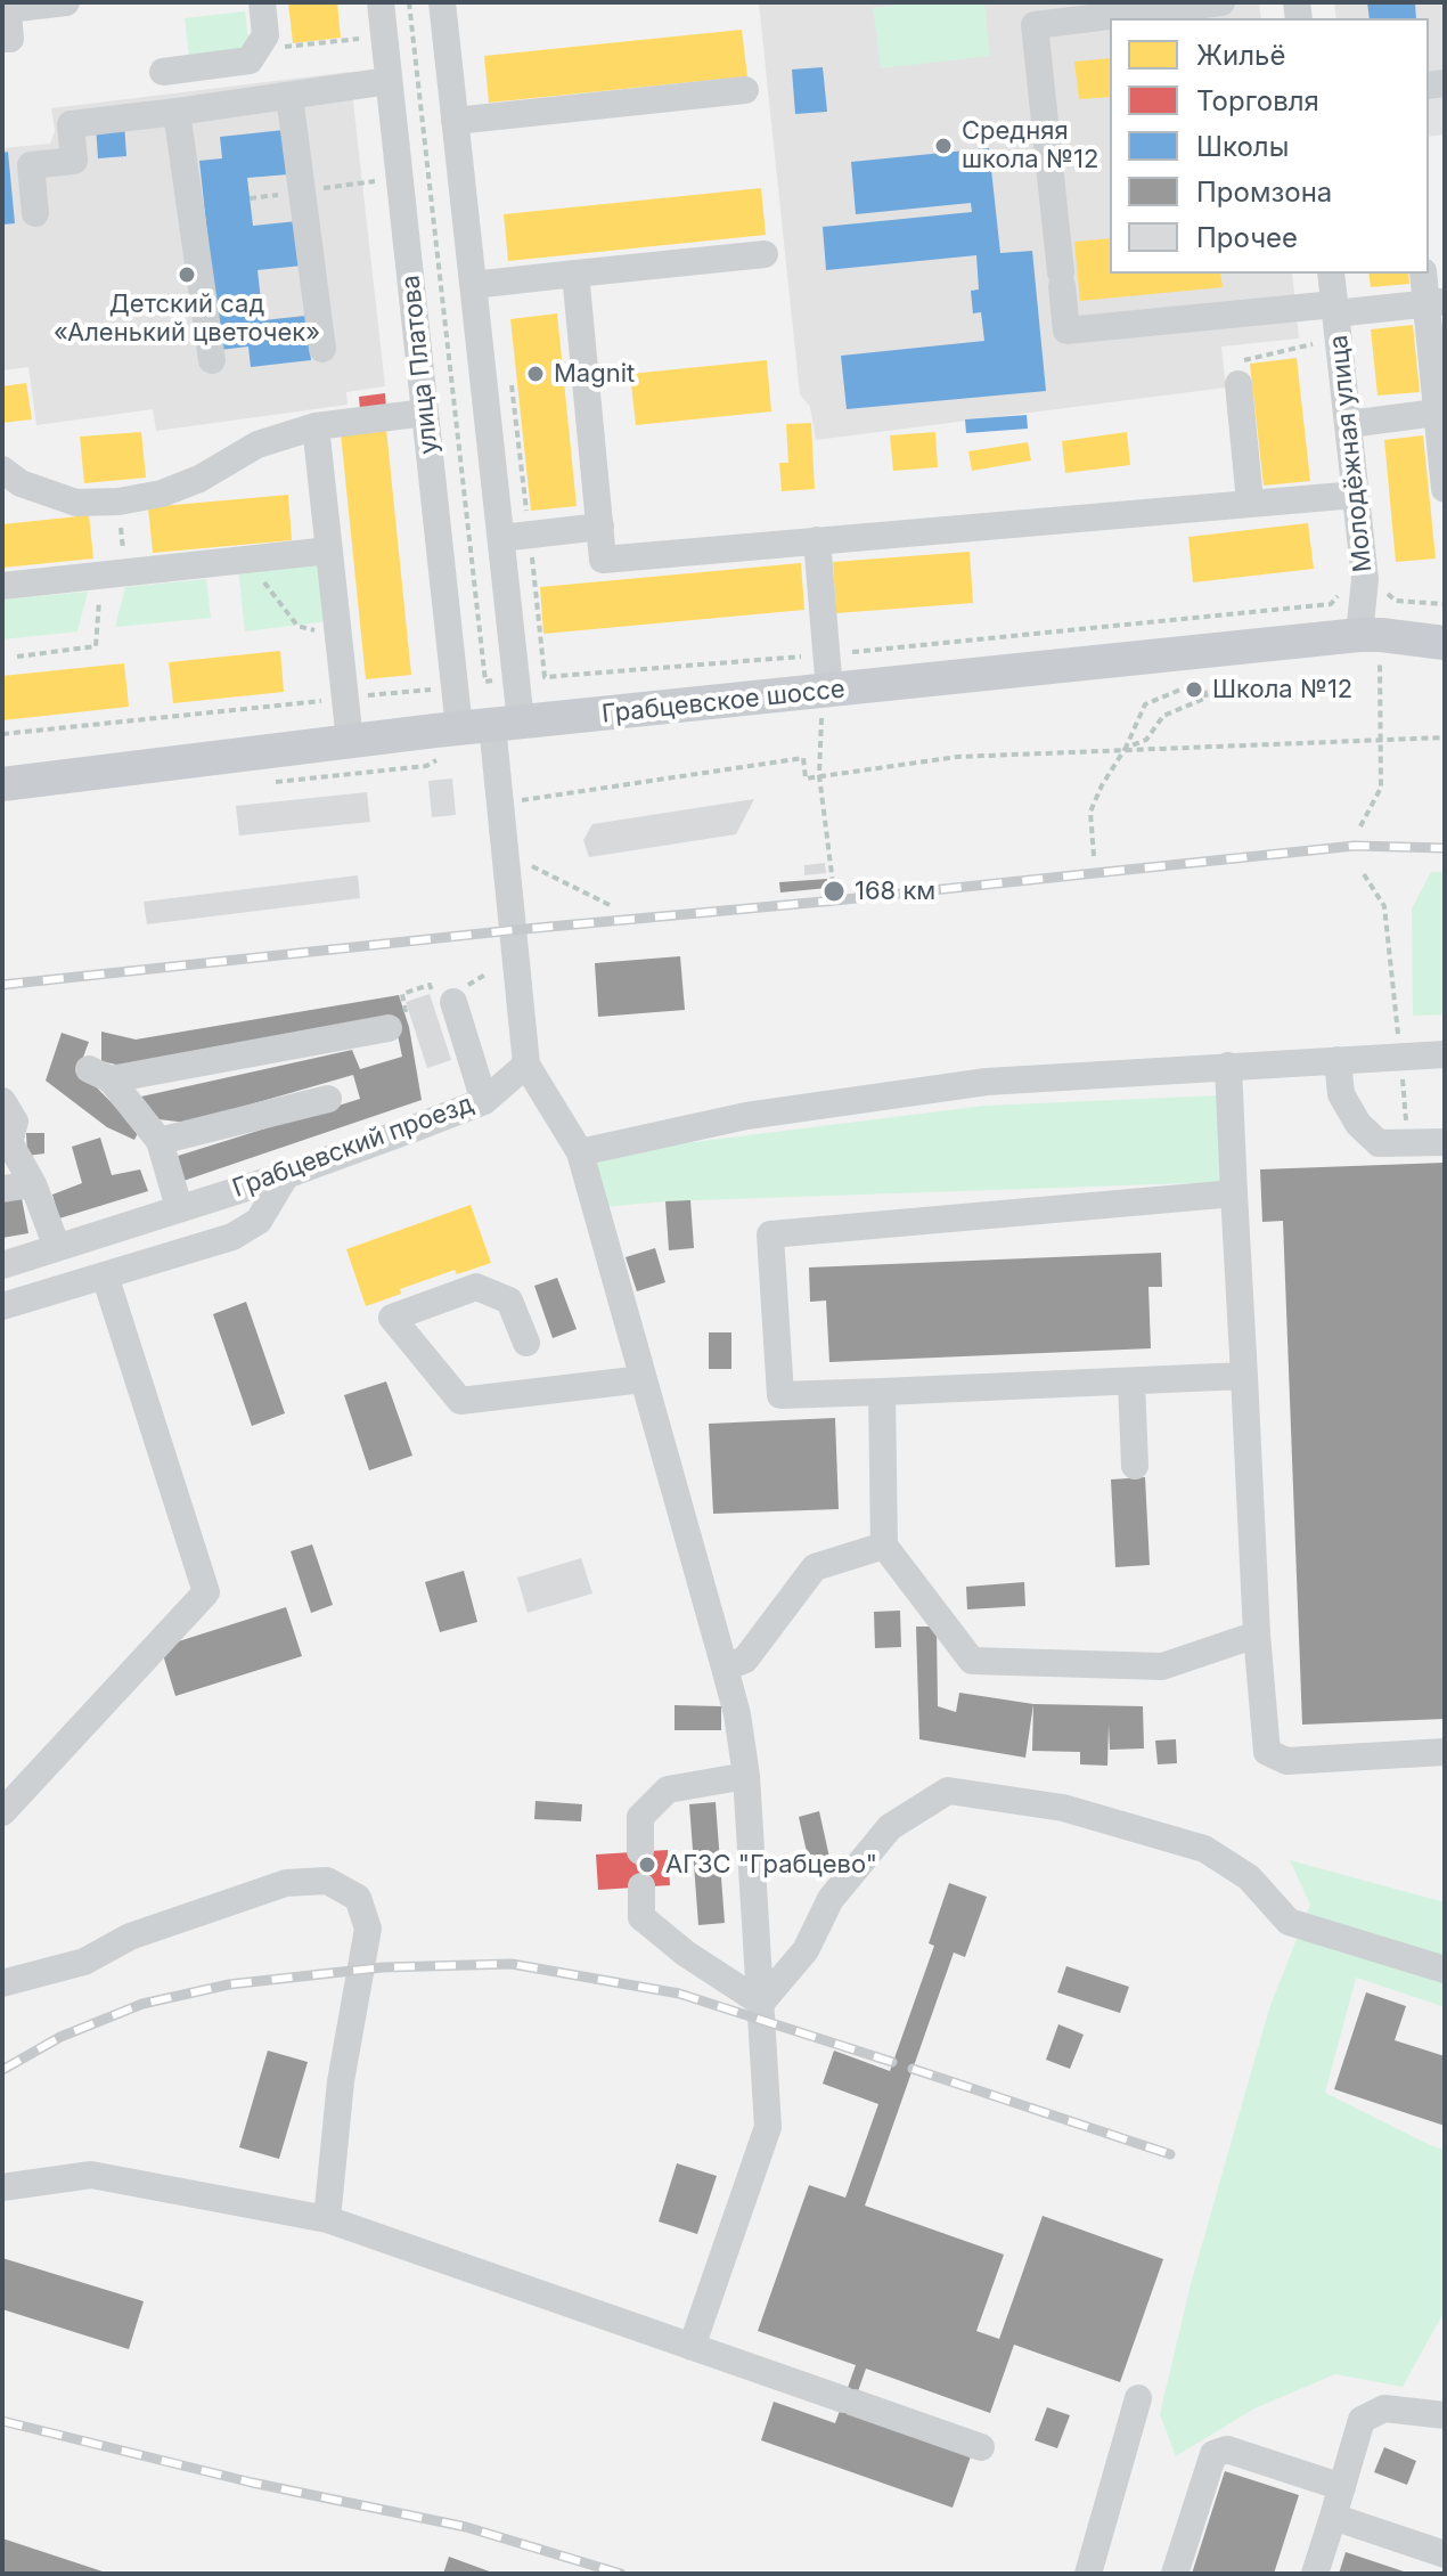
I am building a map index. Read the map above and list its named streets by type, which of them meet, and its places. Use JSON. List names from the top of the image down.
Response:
{
  "streets": {
    "main road": ["Грабцевское шоссе"],
    "street": ["улица Платова", "Молодёжная улица", "Грабцевский проезд"]
  },
  "crossings": [
    ["улица Платова", "Грабцевское шоссе"],
    ["Молодёжная улица", "Грабцевское шоссе"]
  ],
  "places": [
    "Средняя школа №12",
    "Детский сад «Аленький цветочек»",
    "Magnit",
    "Школа №12",
    "168 км",
    "АГЗС \"Грабцево\""
  ],
  "legend": [
    "Жильё",
    "Торговля",
    "Школы",
    "Промзона",
    "Прочее"
  ]
}
